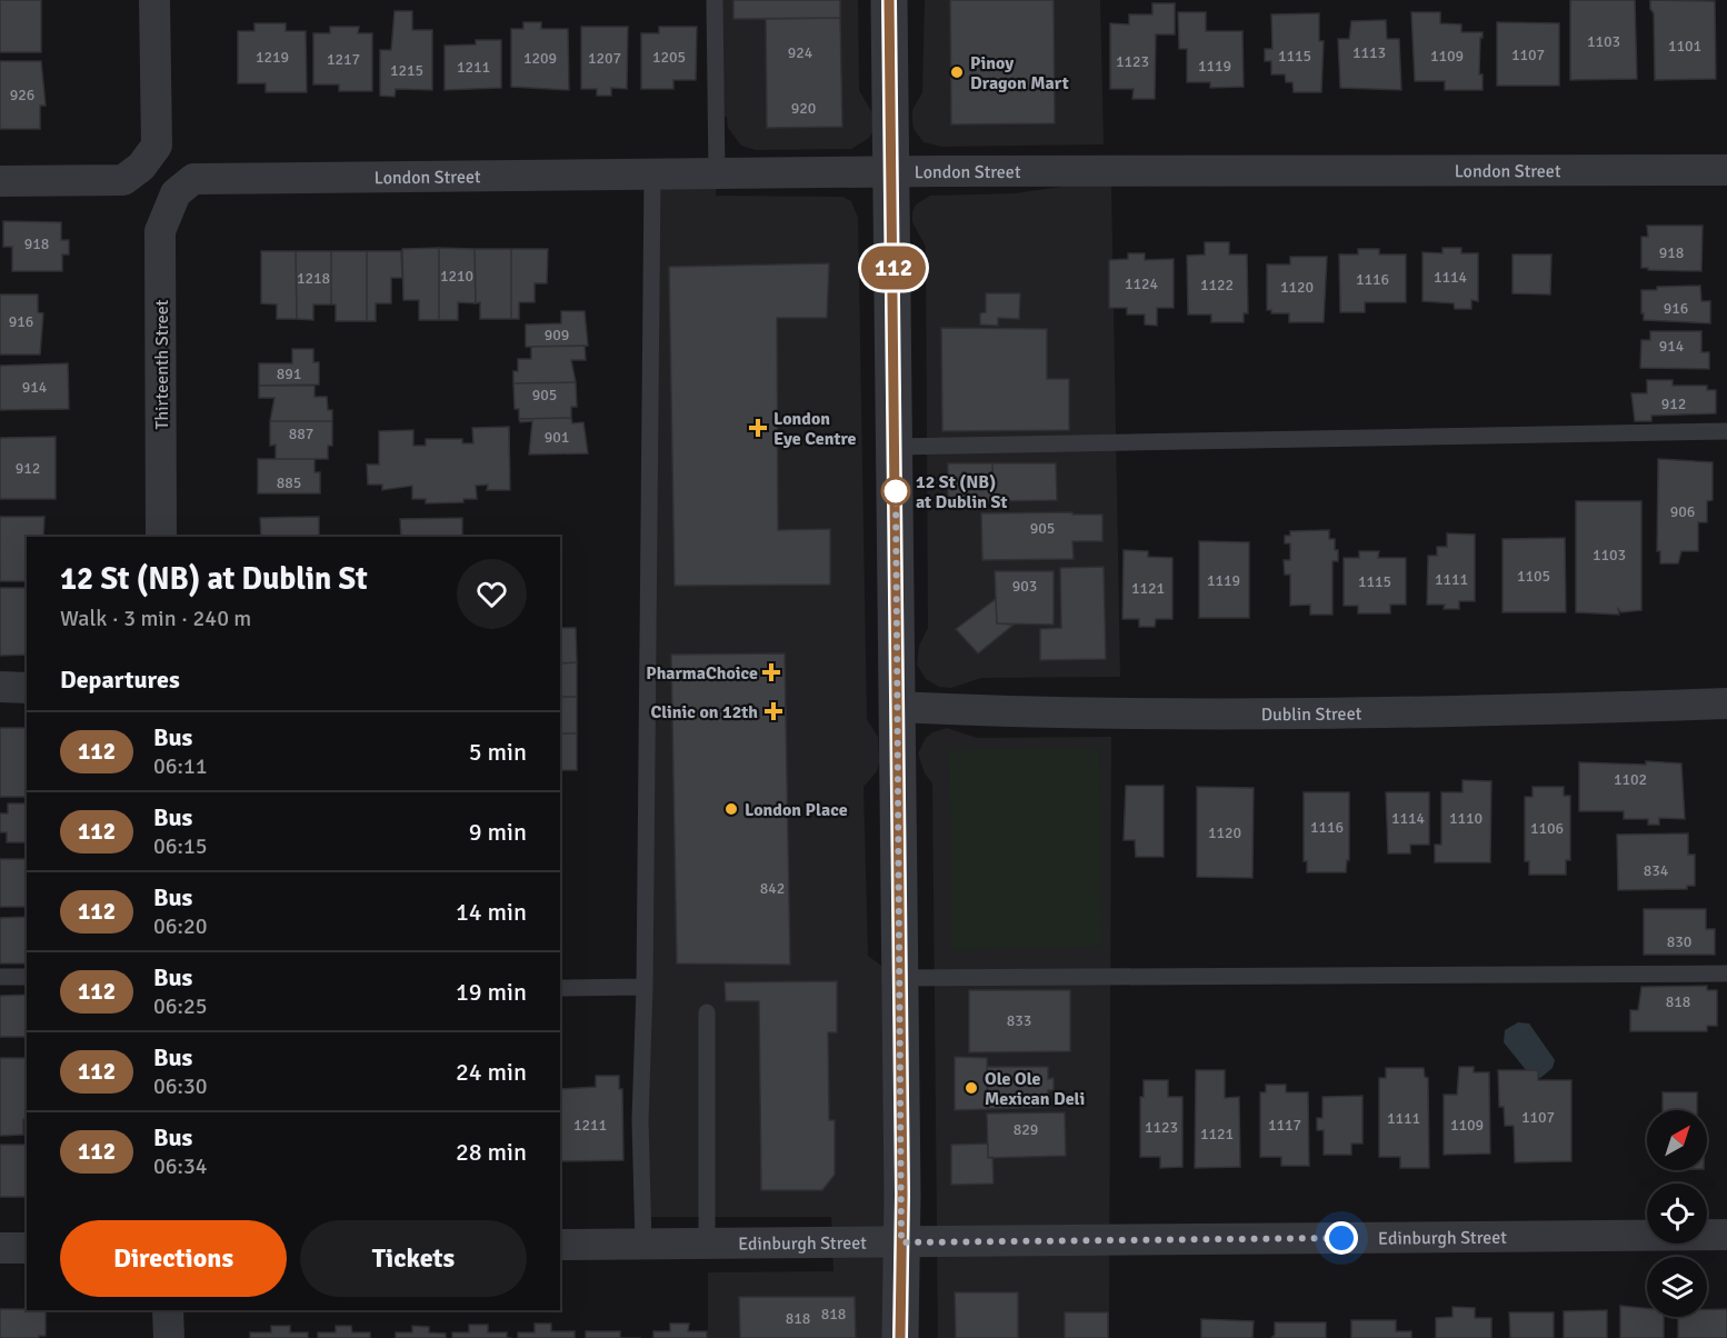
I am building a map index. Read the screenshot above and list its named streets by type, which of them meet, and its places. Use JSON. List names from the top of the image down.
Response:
{
  "streets": {
    "street": [
      "London Street",
      "Thirteenth Street",
      "Dublin Street",
      "Edinburgh Street"
    ]
  },
  "crossings": [
    ["London Street", "Thirteenth Street"]
  ],
  "places": {
    "other": [
      "Pinoy Dragon Mart",
      "12 St (NB) at Dublin St",
      "London Place",
      "Ole Ole Mexican Deli"
    ],
    "health": ["London Eye Centre", "PharmaChoice", "Clinic on 12th"]
  },
  "lines": ["bus line 112"],
  "house_numbers": [
    "1103",
    "1101",
    "924",
    "1113",
    "1107",
    "1115",
    "1109",
    "1219",
    "1205",
    "1209",
    "1207",
    "1217",
    "1123",
    "1119",
    "1211",
    "1215",
    "926",
    "920",
    "918",
    "918",
    "1210",
    "1114",
    "1218",
    "1116",
    "1124",
    "1122",
    "1120",
    "916",
    "916",
    "909",
    "914",
    "891",
    "914",
    "905",
    "912",
    "887",
    "901",
    "912",
    "885",
    "906",
    "905",
    "1103",
    "1105",
    "1111",
    "1119",
    "1115",
    "903",
    "1121",
    "1102",
    "1114",
    "1110",
    "1116",
    "1106",
    "1120",
    "834",
    "842",
    "830",
    "818",
    "833",
    "1107",
    "1111",
    "1211",
    "1117",
    "1109",
    "1123",
    "829",
    "1121",
    "818",
    "818"
  ],
  "north": "top right",
  "page": {
    "on_map": "112",
    "heading": [
      ["12 St (NB) at Dublin St", "Walk · 3 min · 240 m"],
      "Departures"
    ],
    "list": [
      {
        "mark": "112",
        "name": "Bus",
        "note": "06:11",
        "value": "5 min"
      },
      {
        "mark": "112",
        "name": "Bus",
        "note": "06:15",
        "value": "9 min"
      },
      {
        "mark": "112",
        "name": "Bus",
        "note": "06:20",
        "value": "14 min"
      },
      {
        "mark": "112",
        "name": "Bus",
        "note": "06:25",
        "value": "19 min"
      },
      {
        "mark": "112",
        "name": "Bus",
        "note": "06:30",
        "value": "24 min"
      },
      {
        "mark": "112",
        "name": "Bus",
        "note": "06:34",
        "value": "28 min"
      }
    ],
    "buttons": ["Directions", "Tickets"]
  }
}
